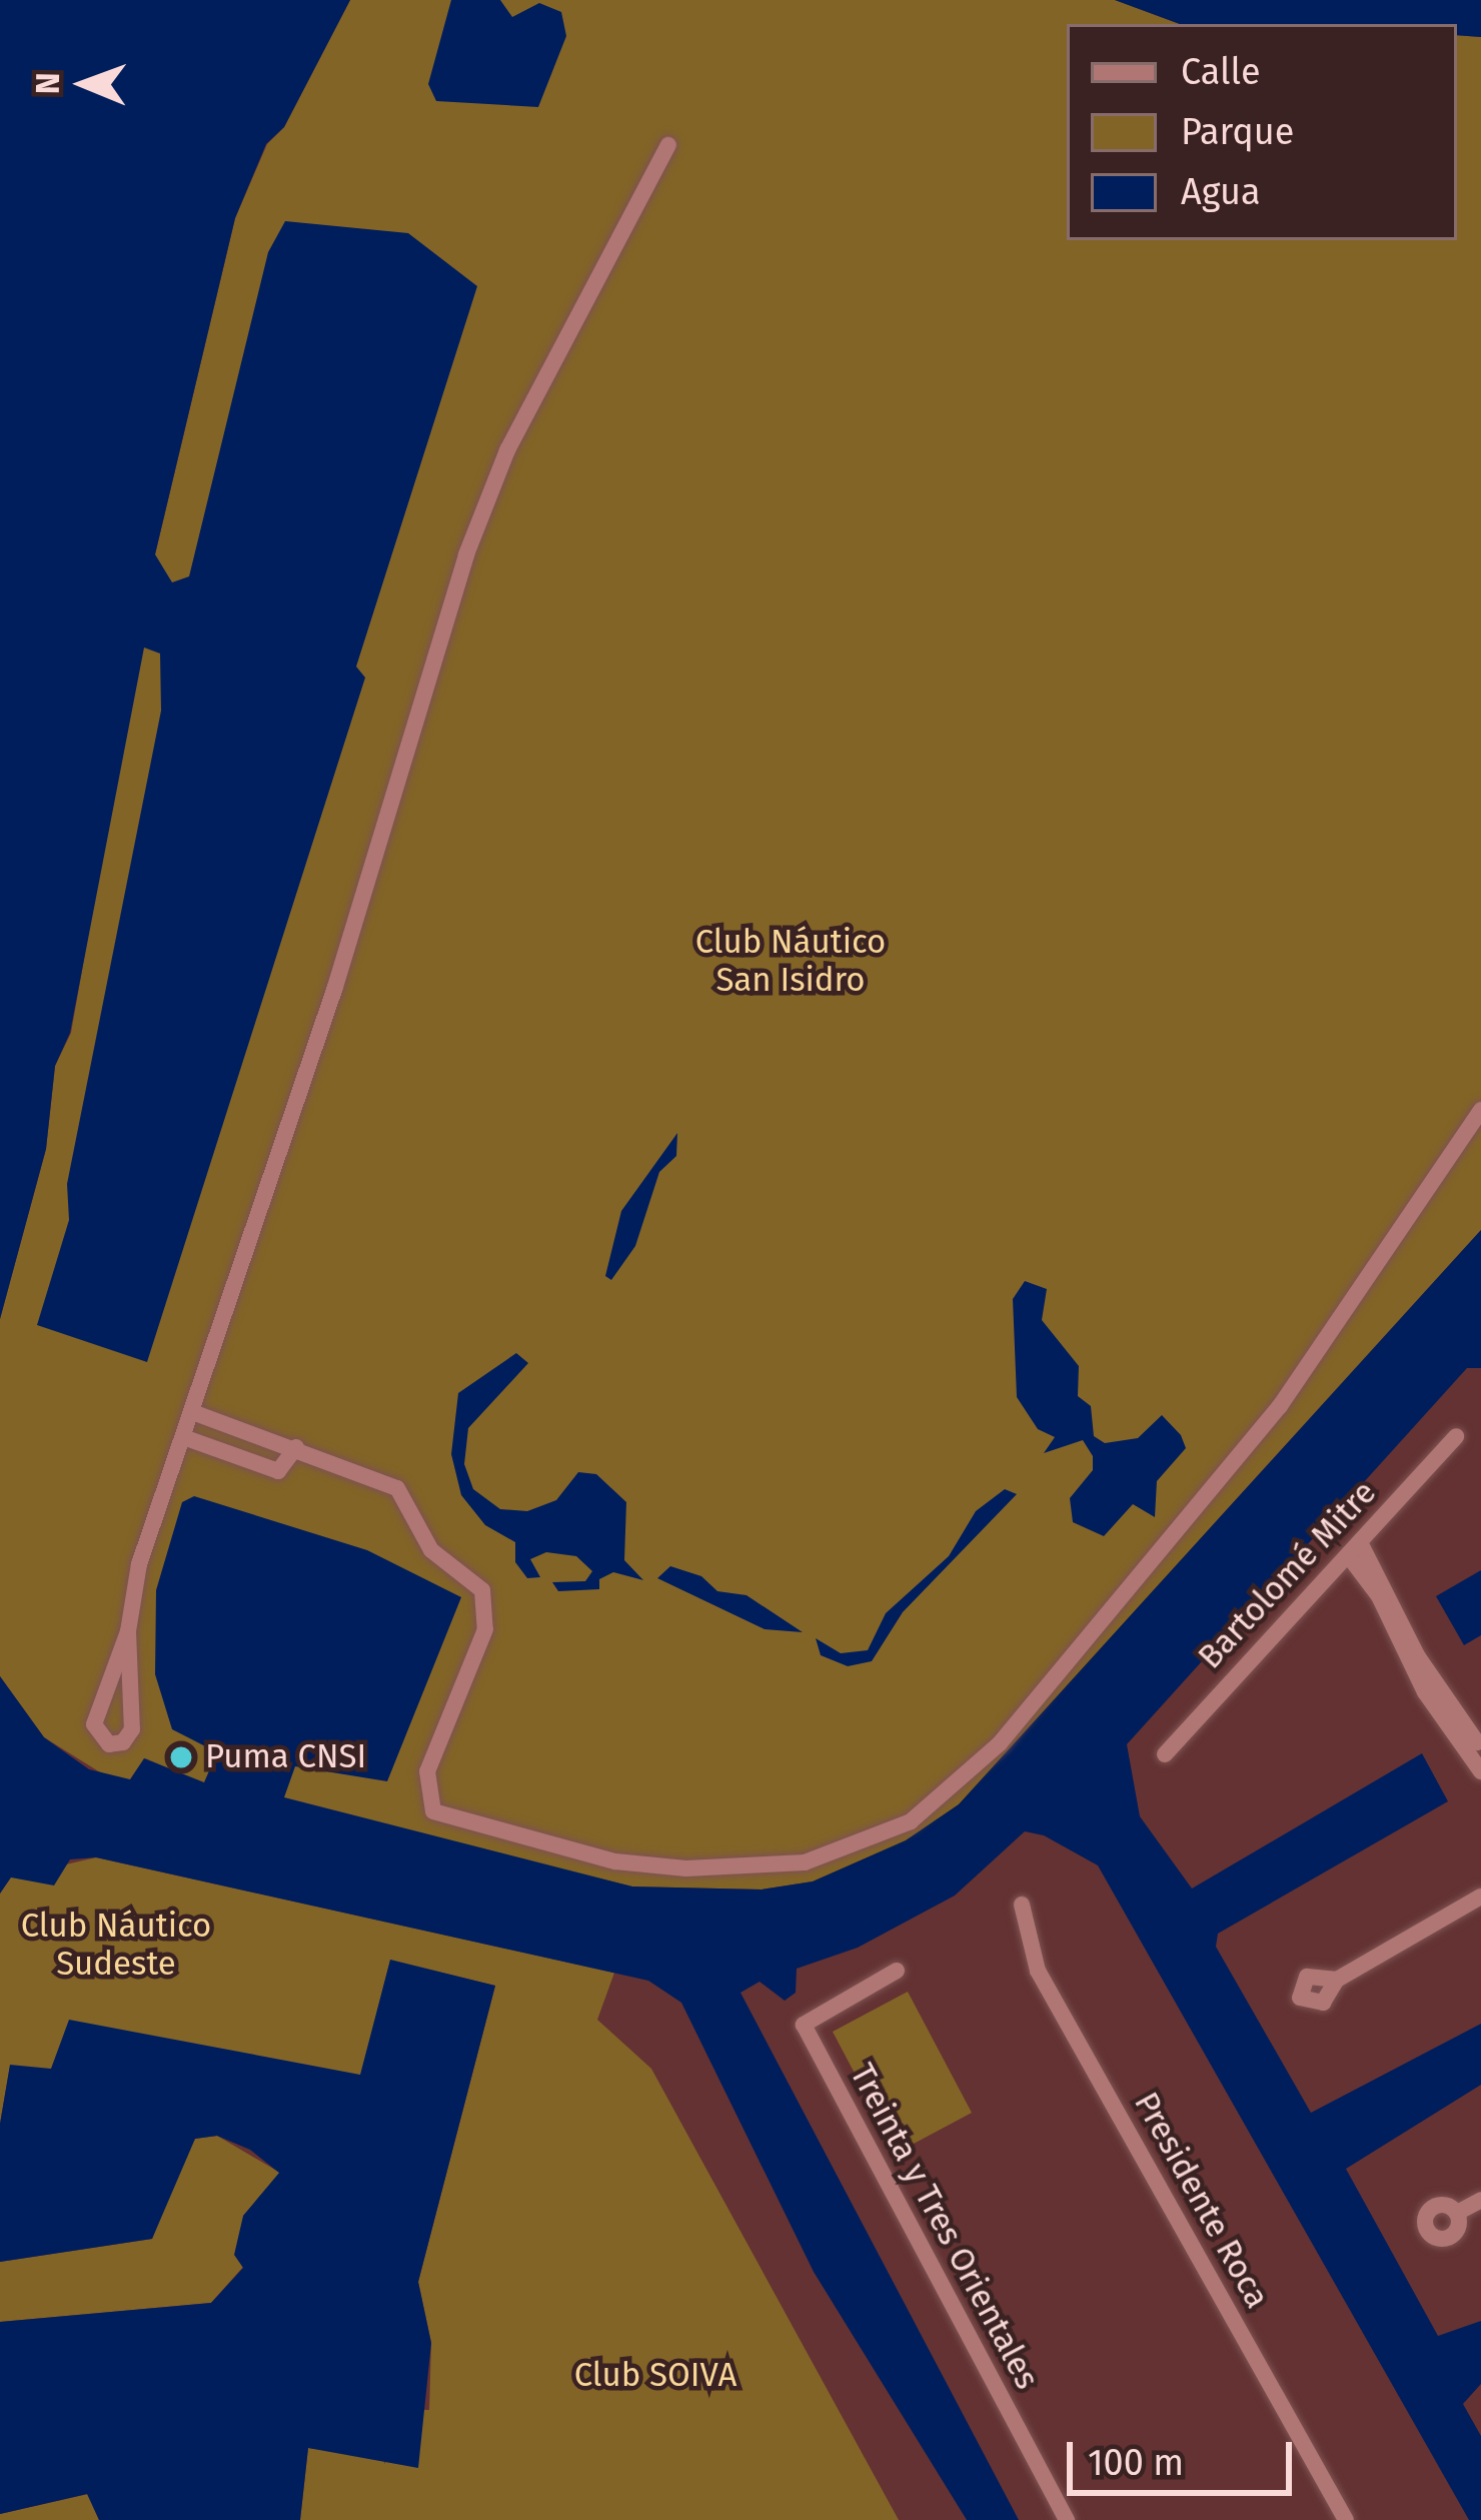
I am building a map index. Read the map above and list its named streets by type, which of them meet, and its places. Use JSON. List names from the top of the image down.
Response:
{
  "streets": {
    "street": ["Bartolomé Mitre", "Presidente Roca", "Treinta y Tres Orientales"]
  },
  "parks": ["Club Náutico San Isidro", "Club Náutico Sudeste", "Club SOIVA"],
  "places": ["Puma CNSI"],
  "legend": ["Calle", "Parque", "Agua"],
  "scale_bar": "100 m",
  "north": "left"
}
